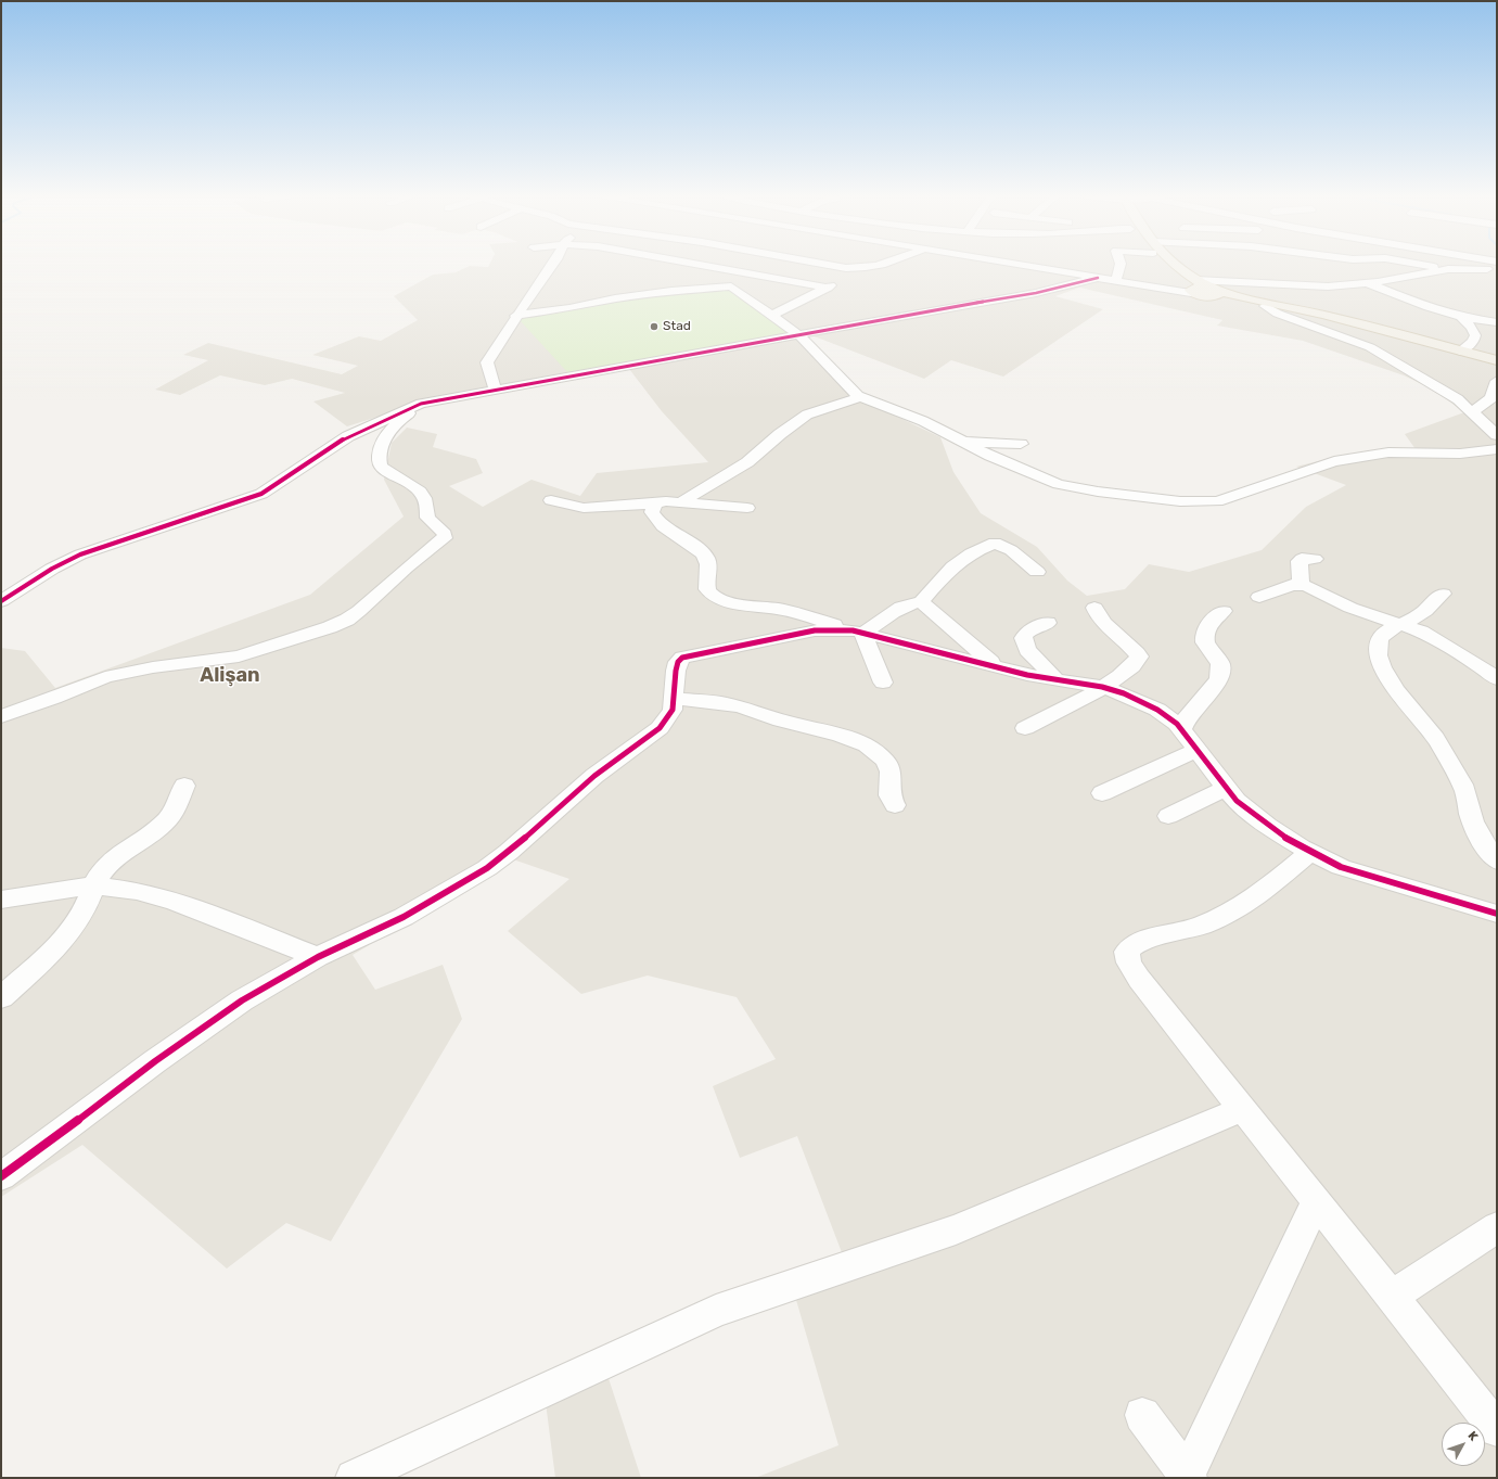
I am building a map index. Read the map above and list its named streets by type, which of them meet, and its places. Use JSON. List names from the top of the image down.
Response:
{
  "districts": ["Alişan"],
  "places": ["Stad"],
  "north": "top right"
}
